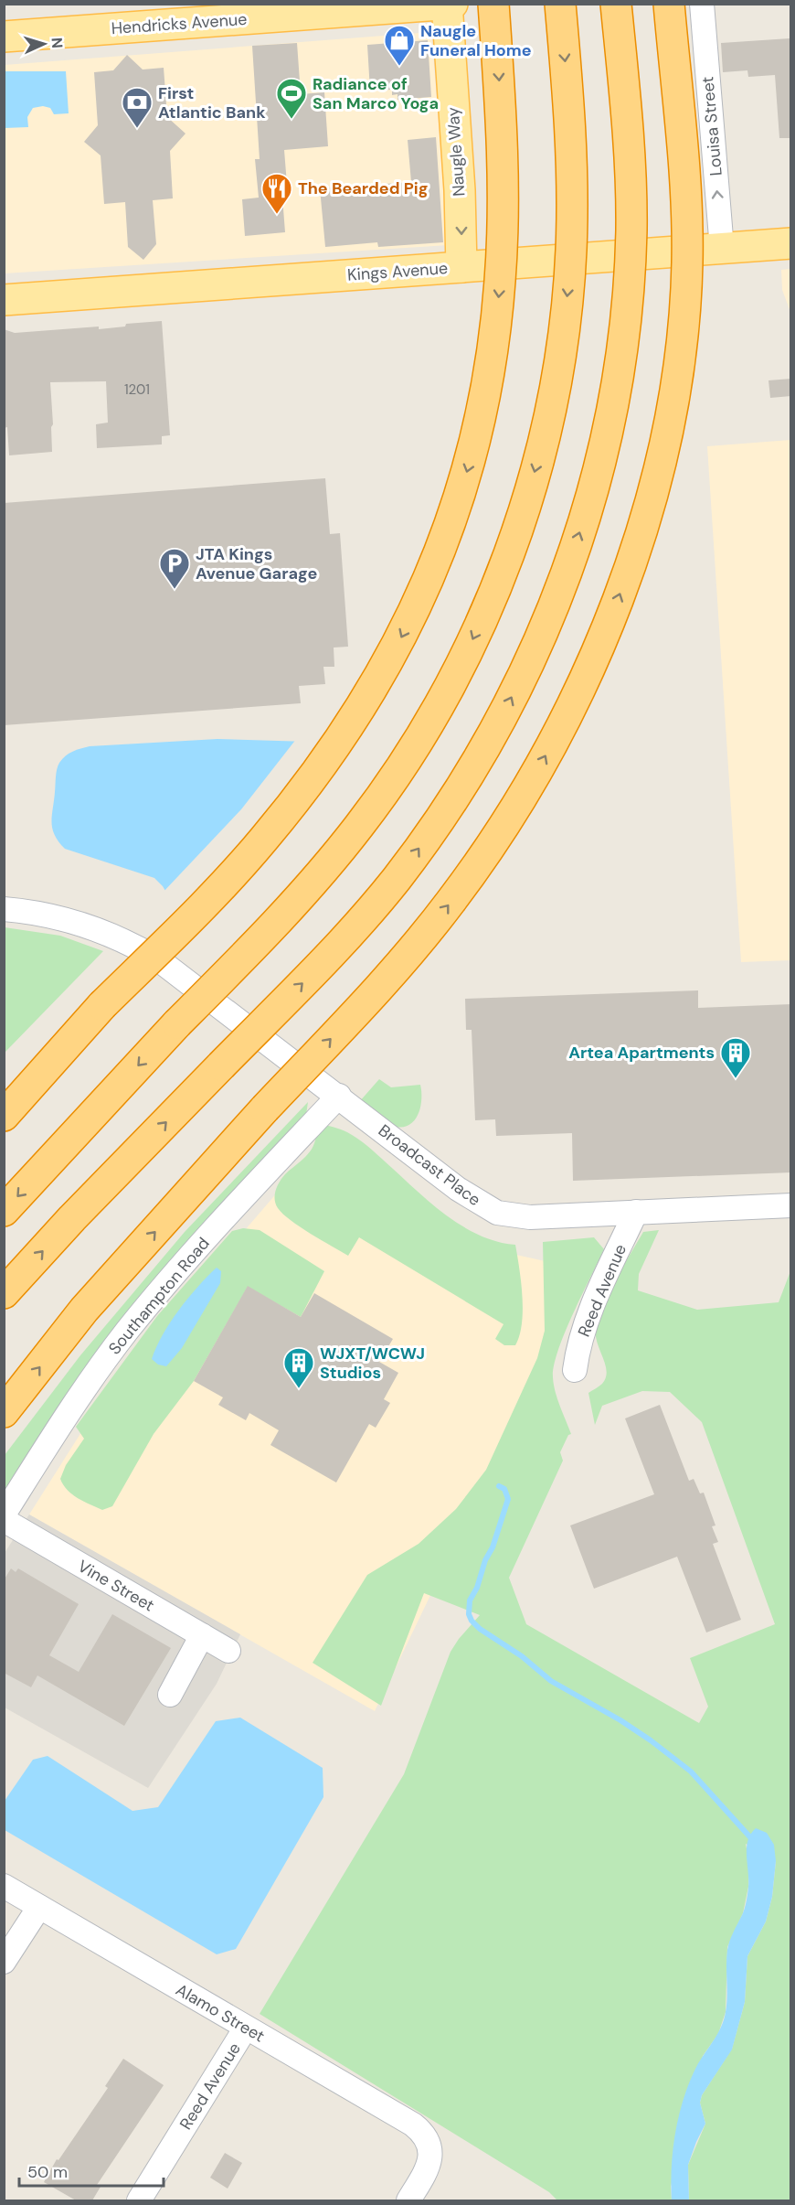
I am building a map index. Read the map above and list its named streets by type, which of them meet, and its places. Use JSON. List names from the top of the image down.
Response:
{
  "streets": {
    "main road": ["Hendricks Avenue", "Naugle Way", "Kings Avenue"],
    "street": [
      "Louisa Street",
      "Broadcast Place",
      "Reed Avenue",
      "Southampton Road",
      "Vine Street",
      "Alamo Street"
    ]
  },
  "crossings": [
    ["Hendricks Avenue", "Naugle Way"],
    ["Louisa Street", "Kings Avenue"],
    ["Naugle Way", "Kings Avenue"],
    ["Broadcast Place", "Reed Avenue"],
    ["Broadcast Place", "Southampton Road"],
    ["Reed Avenue", "Alamo Street"]
  ],
  "one_way": ["Louisa Street", "Naugle Way"],
  "places": {
    "shop": ["Naugle Funeral Home"],
    "sports": ["Radiance of San Marco Yoga"],
    "bank": ["First Atlantic Bank"],
    "restaurant": ["The Bearded Pig"],
    "parking": ["JTA Kings Avenue Garage"],
    "building": ["Artea Apartments", "WJXT/WCWJ Studios"]
  },
  "house_numbers": ["1201"],
  "scale_bar": "50 m",
  "north": "right"
}
